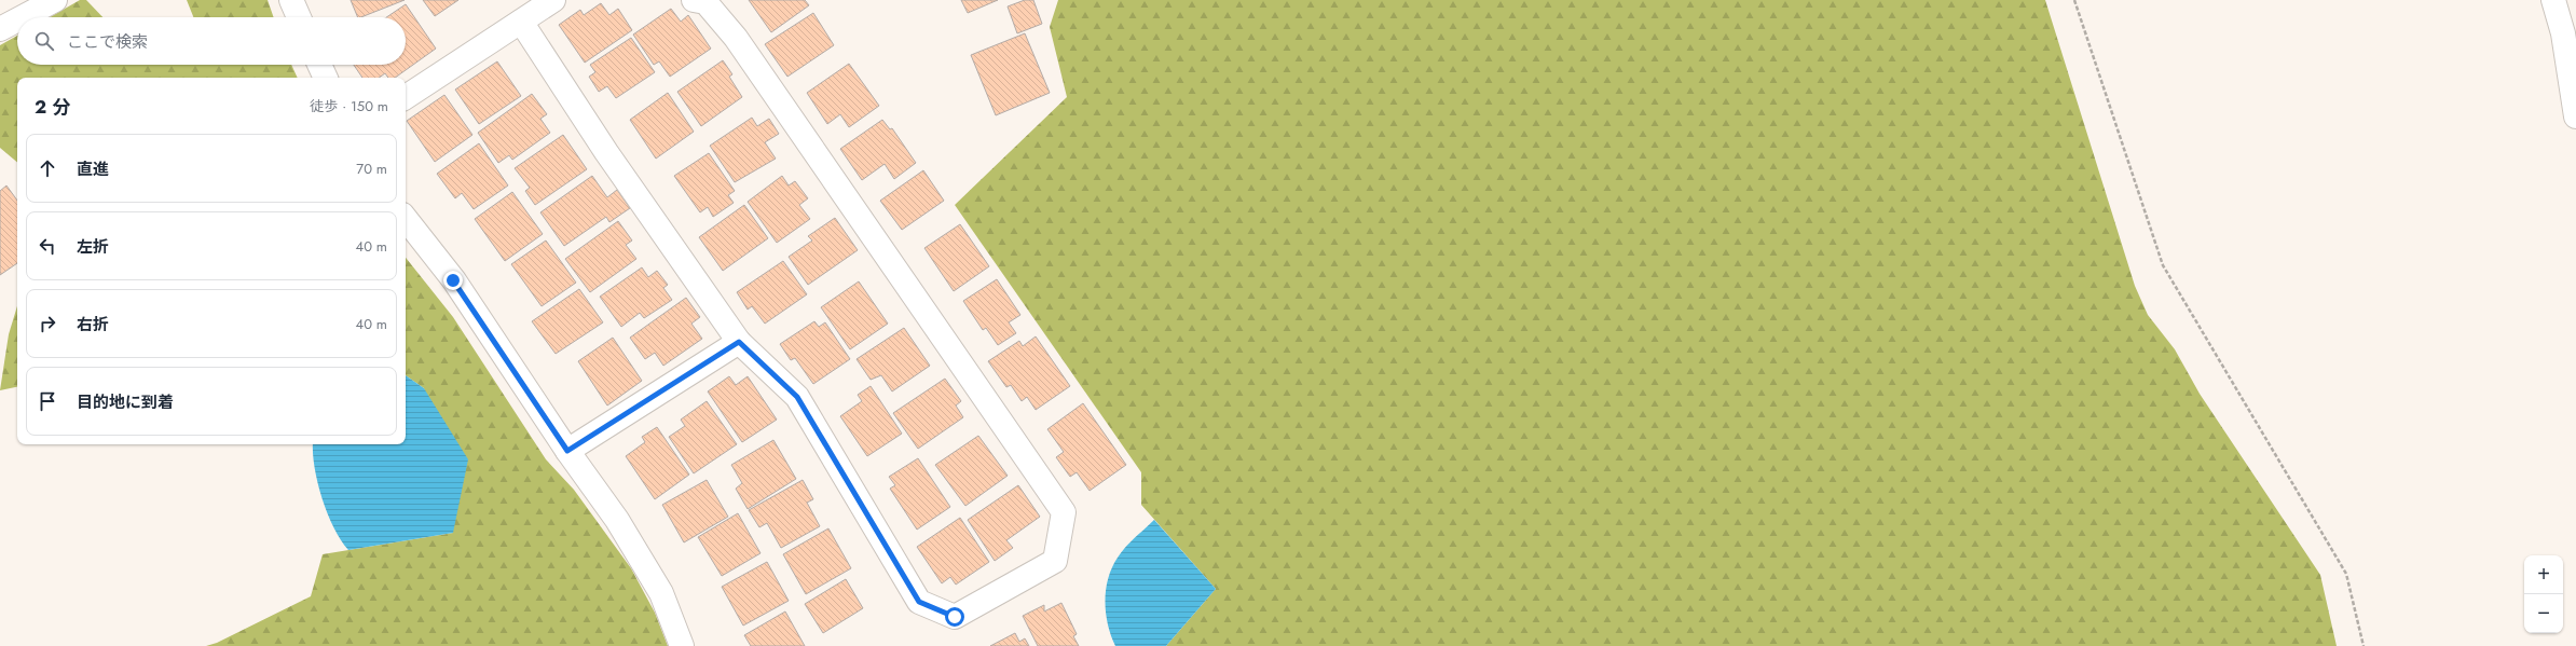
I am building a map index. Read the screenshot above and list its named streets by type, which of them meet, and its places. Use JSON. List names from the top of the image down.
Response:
{
  "page": {
    "search": "ここで検索",
    "heading": ["2 分", "徒歩 · 150 m"],
    "list": [
      ["直進", "70 m"],
      ["左折", "40 m"],
      ["右折", "40 m"],
      "目的地に到着"
    ],
    "map_buttons": ["+", "−"]
  }
}
